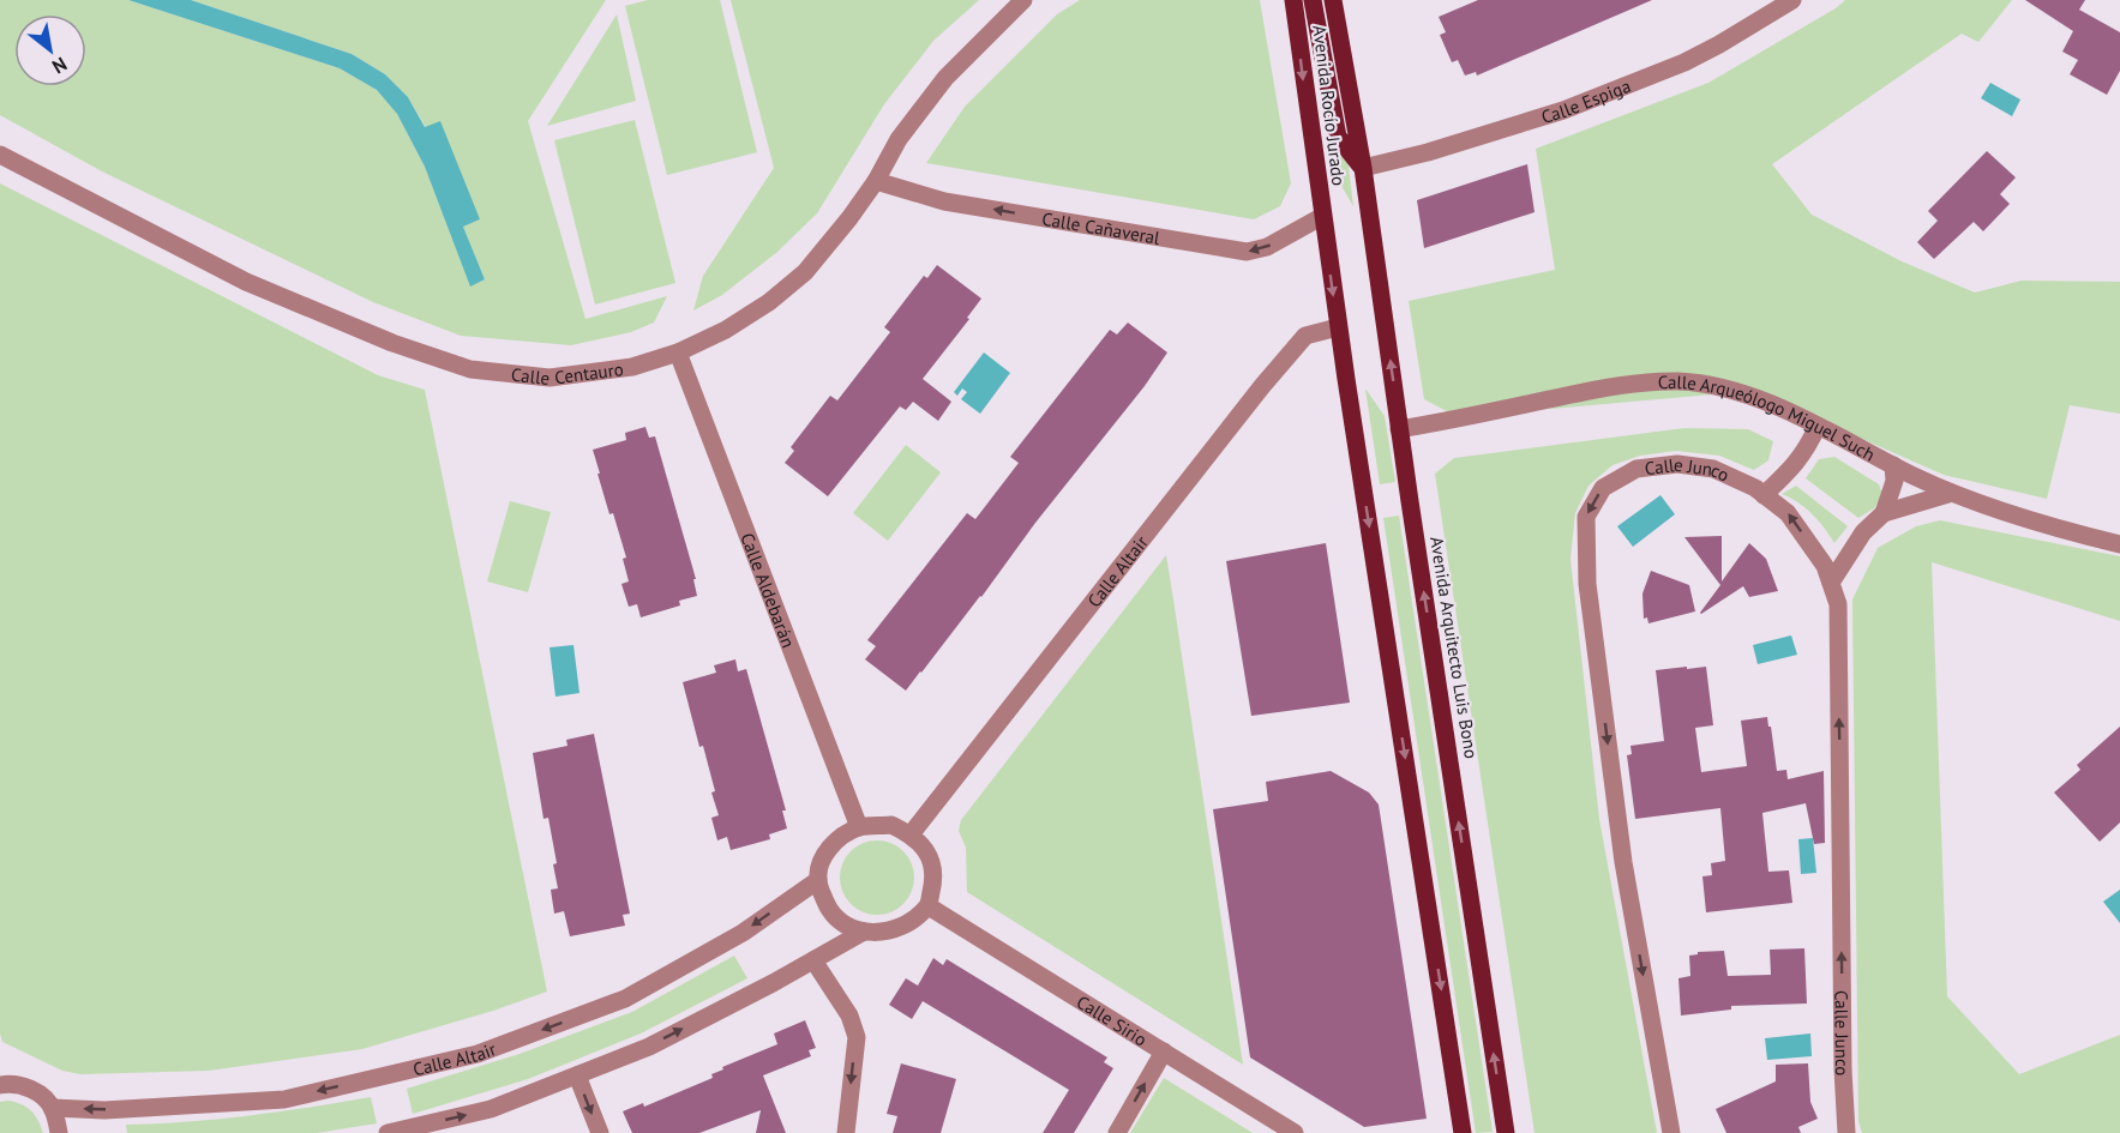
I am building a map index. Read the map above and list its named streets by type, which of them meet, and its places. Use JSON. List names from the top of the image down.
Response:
{
  "streets": {
    "main road": ["Avenida Rocío Jurado", "Avenida Arquitecto Luis Bono"],
    "street": [
      "Calle Espiga",
      "Calle Cañaveral",
      "Calle Centauro",
      "Calle Arqueólogo Miguel Such",
      "Calle Junco",
      "Calle Altair",
      "Calle Aldebarán",
      "Calle Sirio"
    ]
  },
  "crossings": [
    ["Calle Espiga", "Avenida Rocío Jurado"],
    ["Calle Espiga", "Avenida Arquitecto Luis Bono"],
    ["Avenida Rocío Jurado", "Calle Cañaveral"],
    ["Avenida Rocío Jurado", "Avenida Arquitecto Luis Bono"],
    ["Calle Cañaveral", "Calle Centauro"],
    ["Calle Centauro", "Calle Aldebarán"],
    ["Calle Arqueólogo Miguel Such", "Avenida Arquitecto Luis Bono"],
    ["Calle Altair", "Calle Aldebarán"],
    ["Calle Altair", "Calle Sirio"],
    ["Calle Aldebarán", "Calle Sirio"]
  ],
  "one_way": ["Calle Cañaveral"],
  "north": "bottom right"
}
